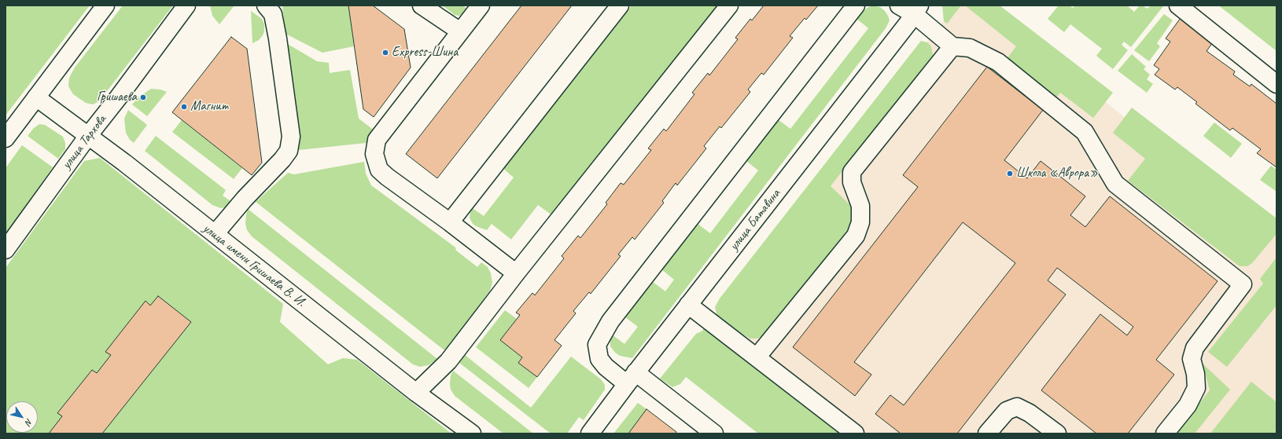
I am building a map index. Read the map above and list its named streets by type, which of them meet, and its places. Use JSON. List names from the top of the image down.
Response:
{
  "streets": {
    "street": ["улица Тархова", "улица Батавина", "улица имени Гришаева В. И."]
  },
  "crossings": [
    ["улица Тархова", "улица имени Гришаева В. И."]
  ],
  "places": [
    "Express-Шина",
    "Гришаева",
    "Магнит",
    "Школа «Аврора»"
  ],
  "north": "bottom right"
}
